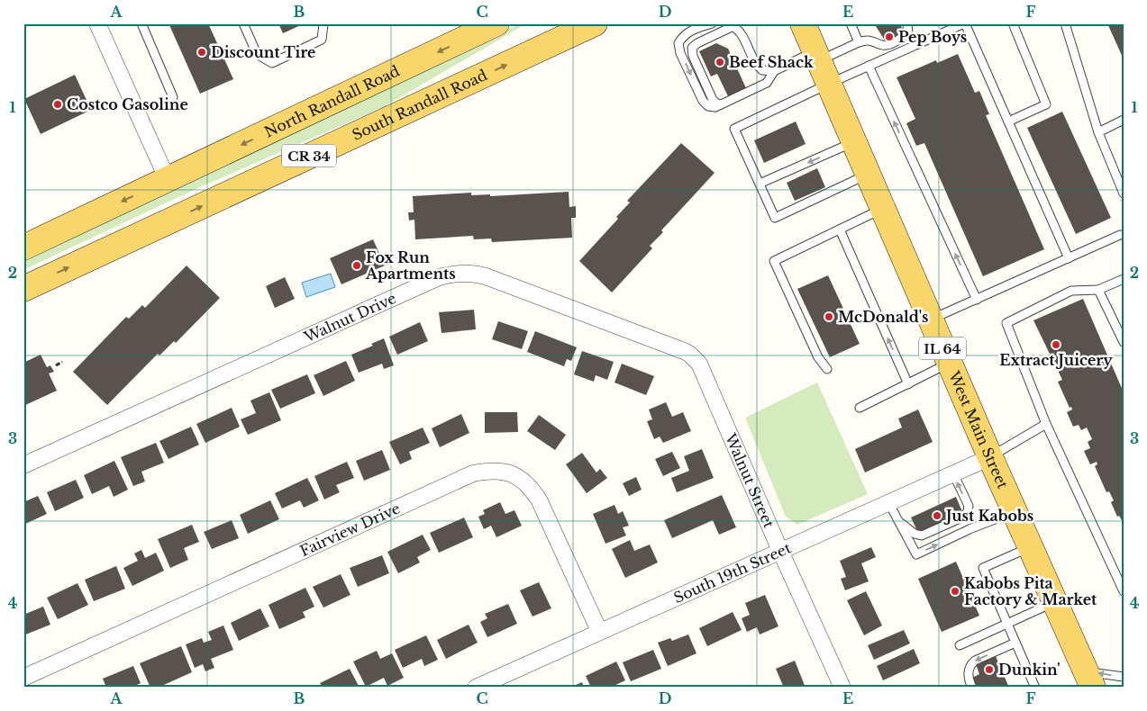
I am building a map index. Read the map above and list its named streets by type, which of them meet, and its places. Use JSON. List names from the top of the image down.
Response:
{
  "streets": {
    "main road": [
      "North Randall Road",
      "South Randall Road",
      "CR 34",
      "IL 64",
      "West Main Street"
    ],
    "street": [
      "Walnut Drive",
      "Walnut Street",
      "Fairview Drive",
      "South 19th Street"
    ]
  },
  "crossings": [
    ["North Randall Road", "CR 34"],
    ["Walnut Drive", "Walnut Street"],
    ["West Main Street", "South 19th Street"],
    ["Walnut Street", "South 19th Street"],
    ["Fairview Drive", "South 19th Street"]
  ],
  "one_way": ["North Randall Road", "South Randall Road"],
  "places": [
    "Pep Boys",
    "Discount Tire",
    "Beef Shack",
    "Costco Gasoline",
    "Fox Run Apartments",
    "McDonald's",
    "Extract Juicery",
    "Just Kabobs",
    "Kabobs Pita Factory & Market",
    "Dunkin'"
  ],
  "grid": {
    "columns": [
      "A",
      "B",
      "C",
      "D",
      "E",
      "F"
    ],
    "rows": [
      "1",
      "2",
      "3",
      "4"
    ]
  }
}
